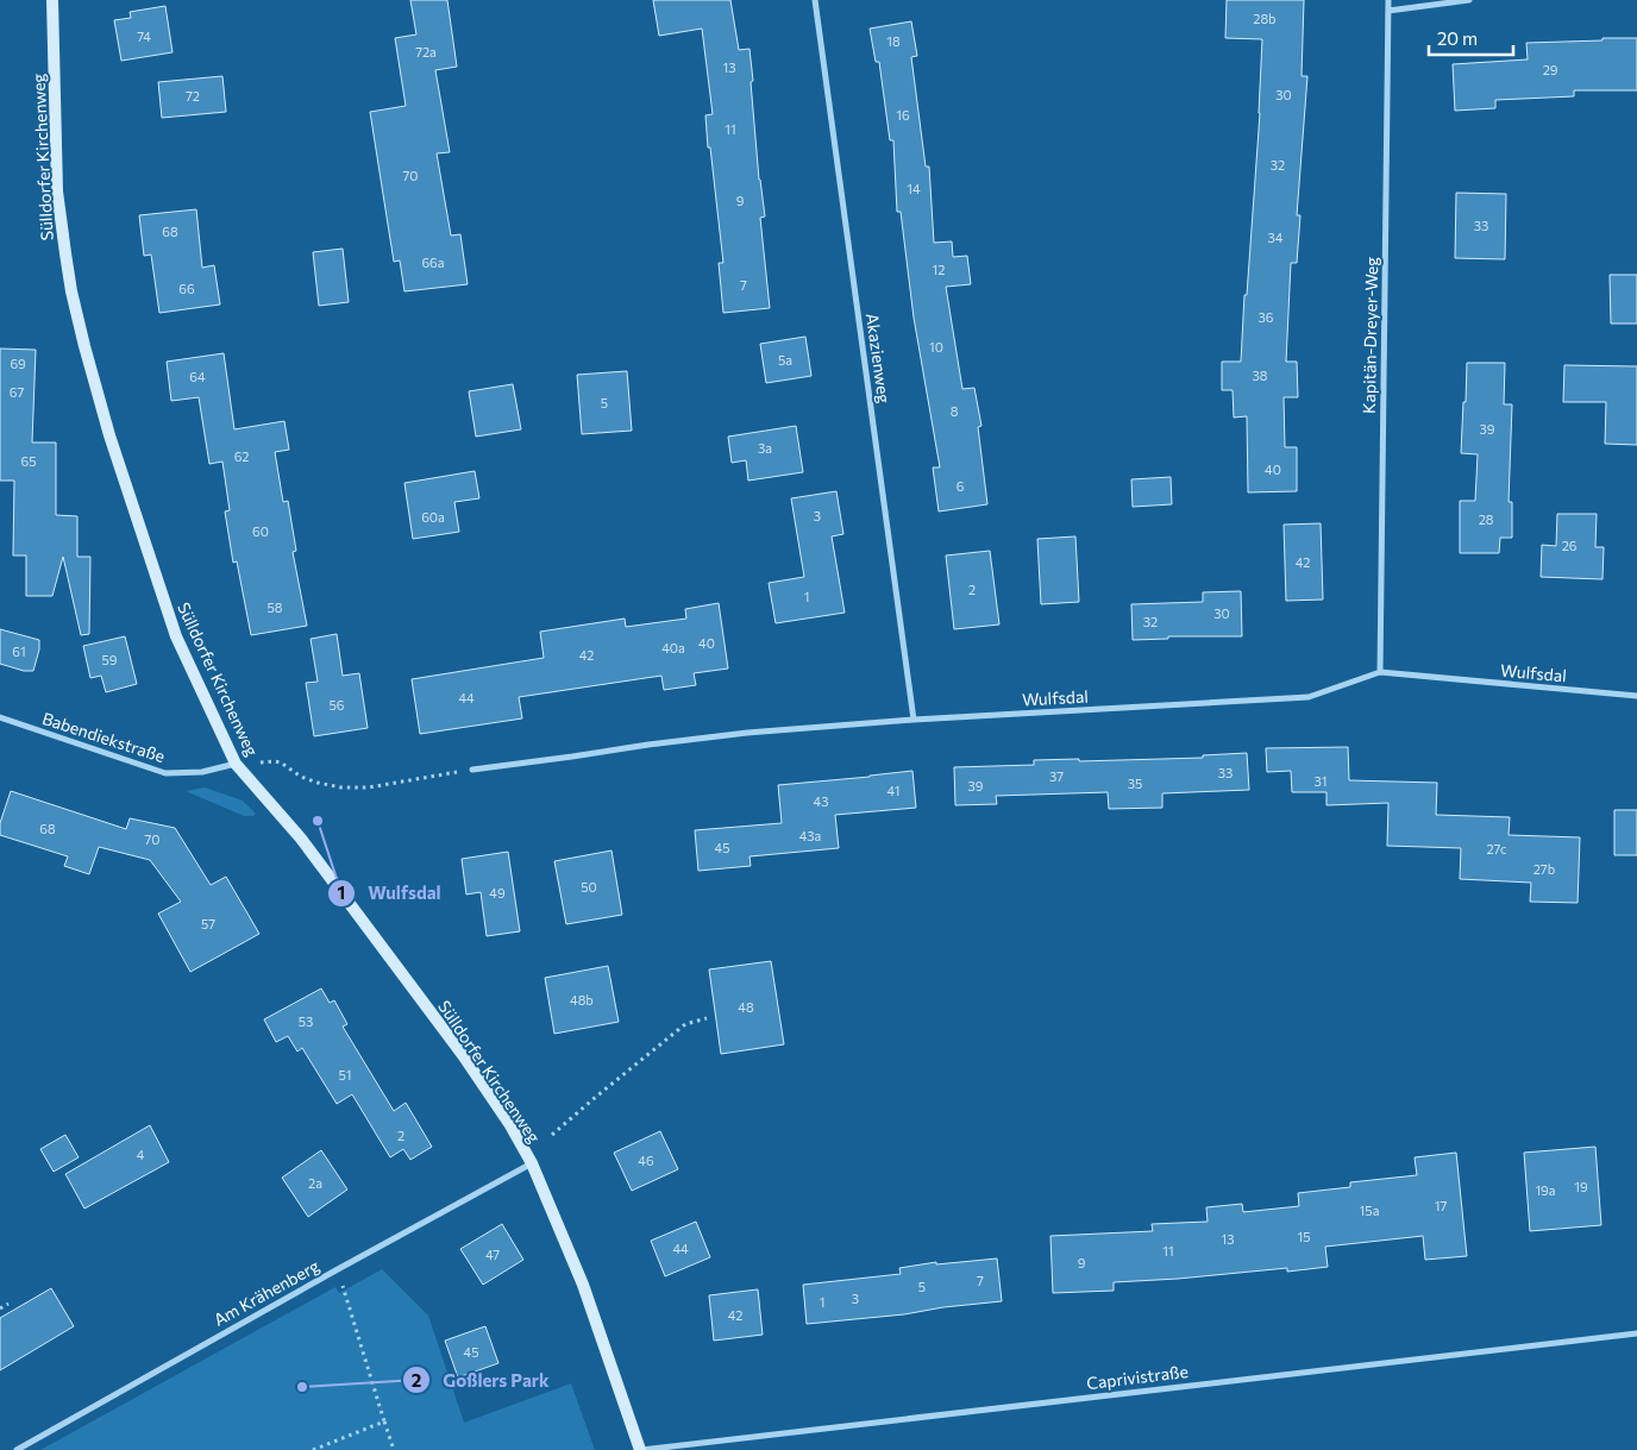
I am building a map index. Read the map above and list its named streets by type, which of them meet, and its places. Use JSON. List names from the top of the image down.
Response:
{
  "streets": {
    "street": [
      "Sülldorfer Kirchenweg",
      "Kapitän-Dreyer-Weg",
      "Akazienweg",
      "Wulfsdal",
      "Babendiekstraße",
      "Am Krähenberg",
      "Caprivistraße"
    ]
  },
  "crossings": [
    ["Sülldorfer Kirchenweg", "Babendiekstraße"],
    ["Sülldorfer Kirchenweg", "Am Krähenberg"],
    ["Sülldorfer Kirchenweg", "Caprivistraße"],
    ["Kapitän-Dreyer-Weg", "Wulfsdal"],
    ["Akazienweg", "Wulfsdal"]
  ],
  "places": ["Wulfsdal", "Goßlers Park"],
  "house_numbers": [
    "28b",
    "74",
    "18",
    "72a",
    "13",
    "29",
    "30",
    "72",
    "16",
    "11",
    "32",
    "70",
    "14",
    "9",
    "33",
    "68",
    "34",
    "66a",
    "12",
    "7",
    "66",
    "36",
    "10",
    "5a",
    "69",
    "38",
    "64",
    "67",
    "5",
    "8",
    "39",
    "3a",
    "62",
    "65",
    "40",
    "6",
    "3",
    "60a",
    "28",
    "60",
    "26",
    "42",
    "2",
    "1",
    "58",
    "30",
    "32",
    "40",
    "40a",
    "61",
    "42",
    "59",
    "44",
    "56",
    "33",
    "37",
    "31",
    "35",
    "39",
    "41",
    "43",
    "68",
    "43a",
    "70",
    "45",
    "27c",
    "27b",
    "50",
    "49",
    "57",
    "48b",
    "48",
    "53",
    "51",
    "2",
    "4",
    "46",
    "2a",
    "19",
    "19a",
    "17",
    "15a",
    "15",
    "13",
    "44",
    "11",
    "47",
    "9",
    "7",
    "5",
    "3",
    "1",
    "42",
    "45"
  ],
  "scale_bar": "20 m"
}
